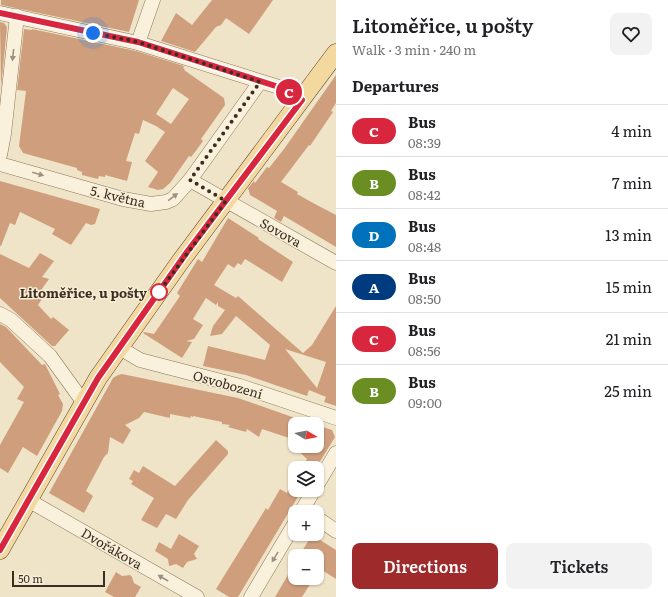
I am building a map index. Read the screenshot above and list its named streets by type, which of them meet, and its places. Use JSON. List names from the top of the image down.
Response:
{
  "streets": {
    "street": [
      "5. května",
      "Sovova",
      "Osvobození",
      "Dvořákova"
    ]
  },
  "one_way": ["5. května", "Dvořákova"],
  "places": ["Litoměřice, u pošty"],
  "lines": ["bus line C"],
  "scale_bar": "50 m",
  "north": "right",
  "page": {
    "on_map": "C",
    "heading": [
      ["Litoměřice, u pošty", "Walk · 3 min · 240 m"],
      "Departures"
    ],
    "list": [
      {
        "mark": "C",
        "name": "Bus",
        "note": "08:39",
        "value": "4 min"
      },
      {
        "mark": "B",
        "name": "Bus",
        "note": "08:42",
        "value": "7 min"
      },
      {
        "mark": "D",
        "name": "Bus",
        "note": "08:48",
        "value": "13 min"
      },
      {
        "mark": "A",
        "name": "Bus",
        "note": "08:50",
        "value": "15 min"
      },
      {
        "mark": "C",
        "name": "Bus",
        "note": "08:56",
        "value": "21 min"
      },
      {
        "mark": "B",
        "name": "Bus",
        "note": "09:00",
        "value": "25 min"
      }
    ],
    "map_buttons": ["+", "−"],
    "buttons": ["Directions", "Tickets"],
    "scale": "50 m"
  }
}
